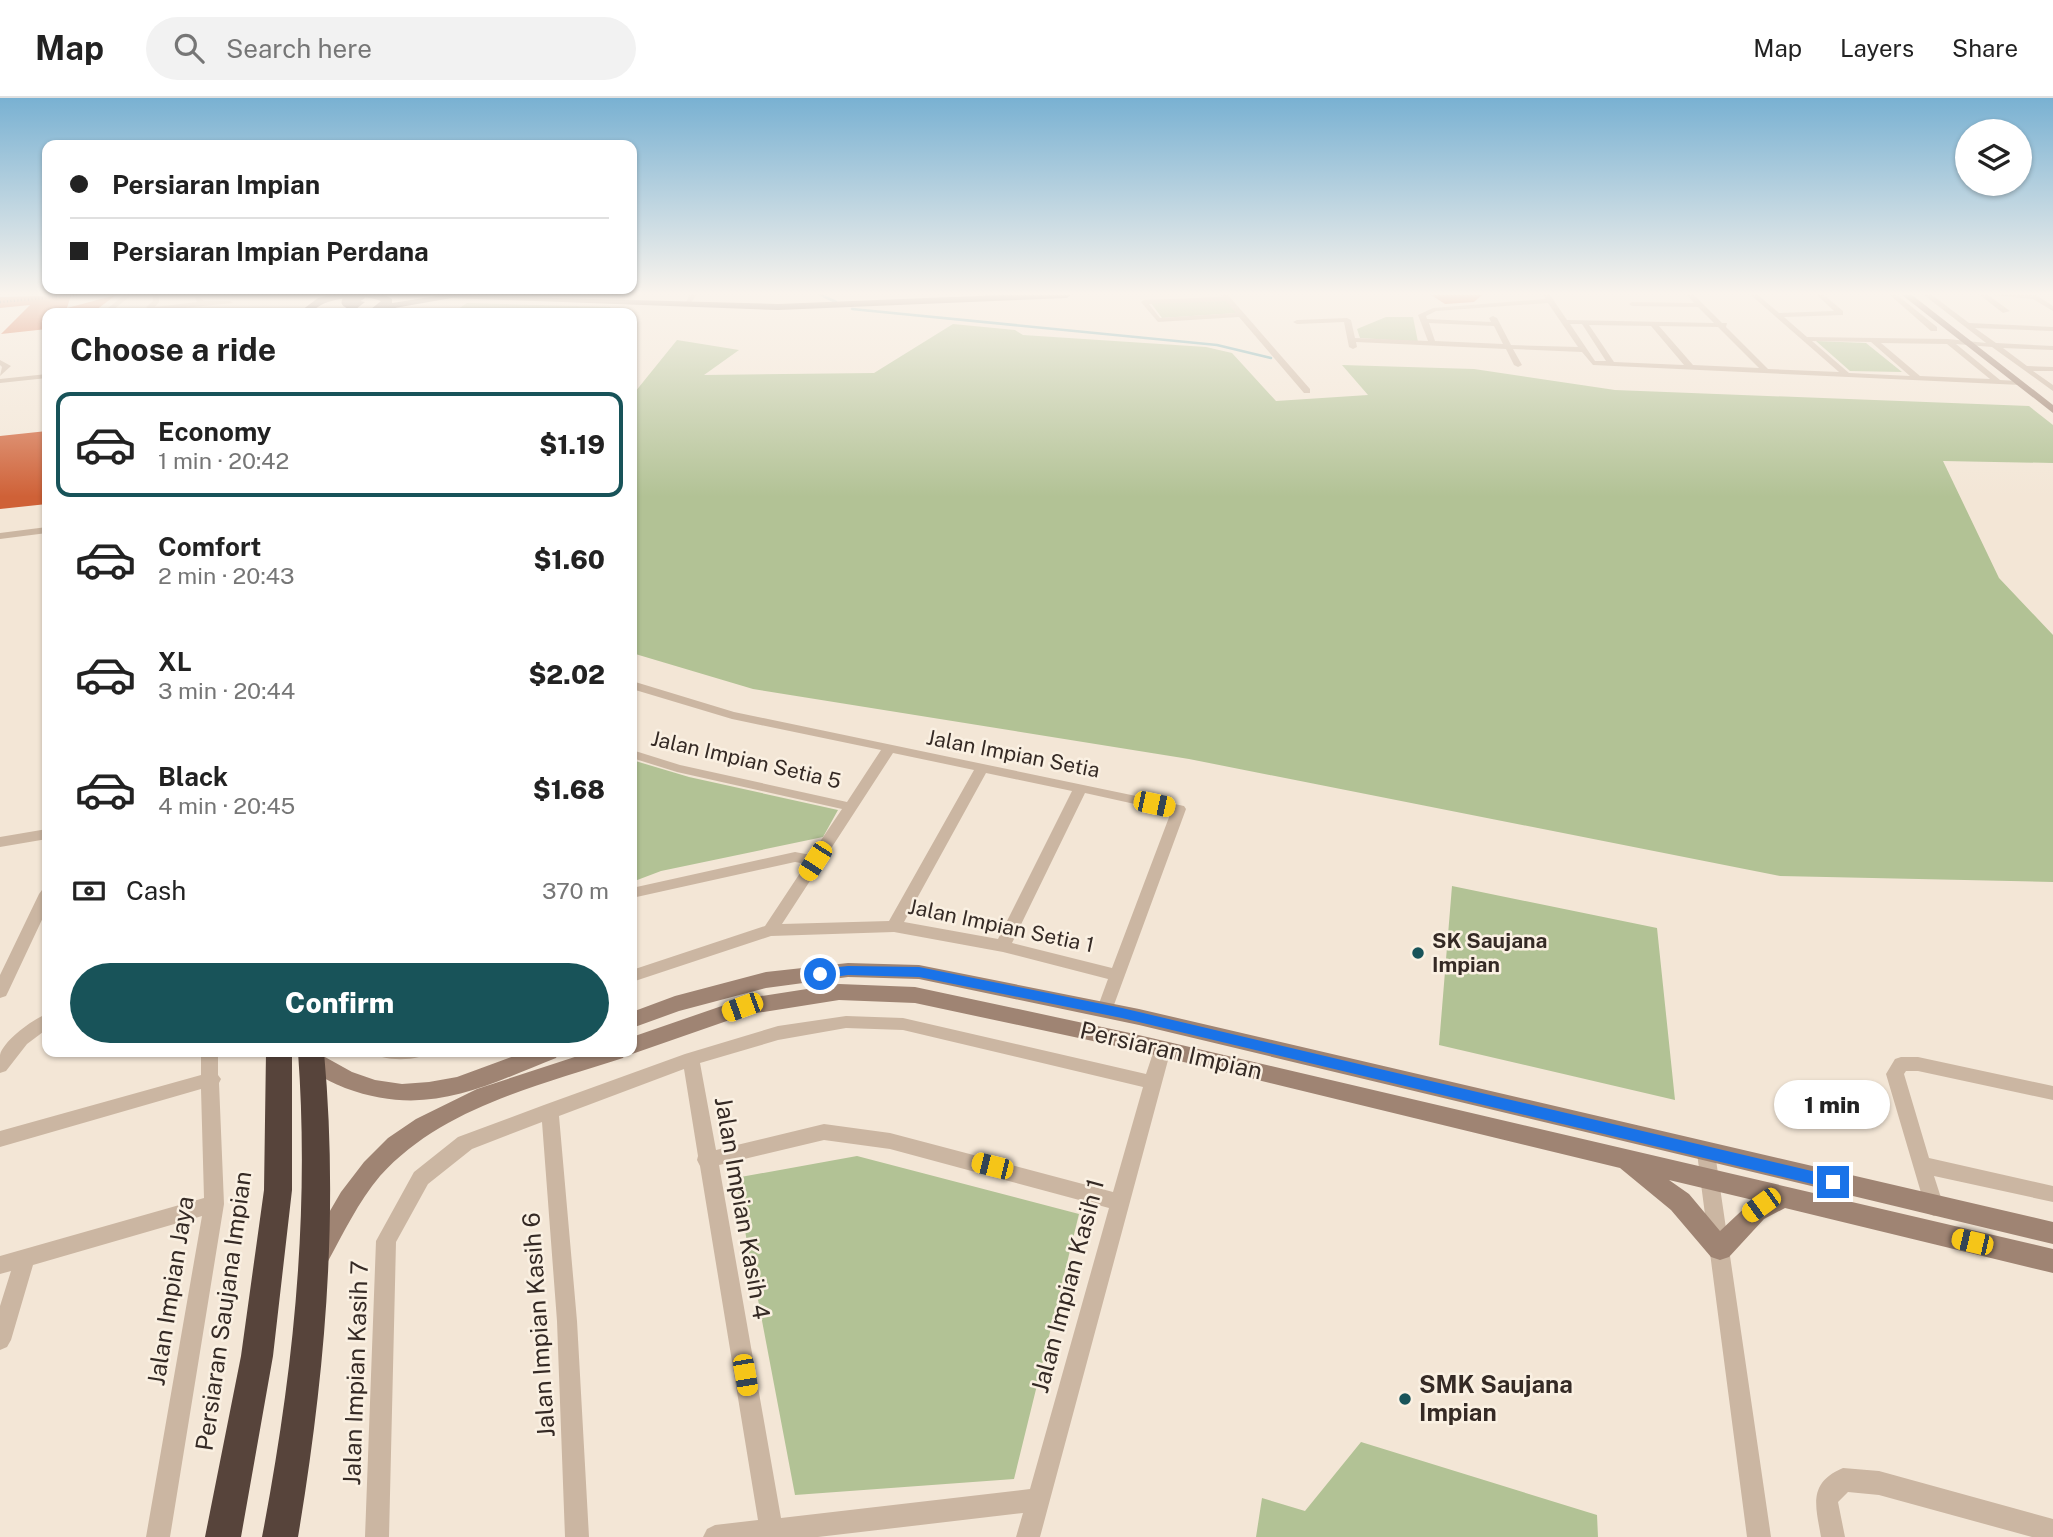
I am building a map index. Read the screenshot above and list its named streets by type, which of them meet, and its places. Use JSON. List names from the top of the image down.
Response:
{
  "streets": {
    "highway": ["Persiaran Saujana Impian"],
    "street": [
      "Jalan Impian Setia",
      "Jalan Impian Setia 5",
      "Jalan Impian Setia 1",
      "Persiaran Impian",
      "Jalan Impian Kasih 4",
      "Jalan Impian Kasih 1",
      "Jalan Impian Jaya",
      "Jalan Impian Kasih 6",
      "Jalan Impian Kasih 7"
    ]
  },
  "crossings": [
    ["Jalan Impian Setia", "Jalan Impian Setia 1"],
    ["Jalan Impian Setia", "Persiaran Impian"],
    ["Persiaran Impian", "Jalan Impian Kasih 1"],
    ["Jalan Impian Kasih 6", "Jalan Impian Kasih 7"]
  ],
  "places": ["SK Saujana Impian", "SMK Saujana Impian"],
  "page": {
    "header": "Map",
    "search": "Search here",
    "nav": ["Map", "Layers", "Share"],
    "banner": ["Persiaran Impian", "Persiaran Impian Perdana"],
    "heading": "Choose a ride",
    "list": [
      {
        "name": "Economy",
        "note": "1 min · 20:42",
        "value": "$1.19"
      },
      {
        "name": "Comfort",
        "note": "2 min · 20:43",
        "value": "$1.60"
      },
      {
        "name": "XL",
        "note": "3 min · 20:44",
        "value": "$2.02"
      },
      {
        "name": "Black",
        "note": "4 min · 20:45",
        "value": "$1.68"
      }
    ],
    "pay": ["Cash", "370 m"],
    "buttons": "Confirm",
    "bubble": "1 min"
  }
}
